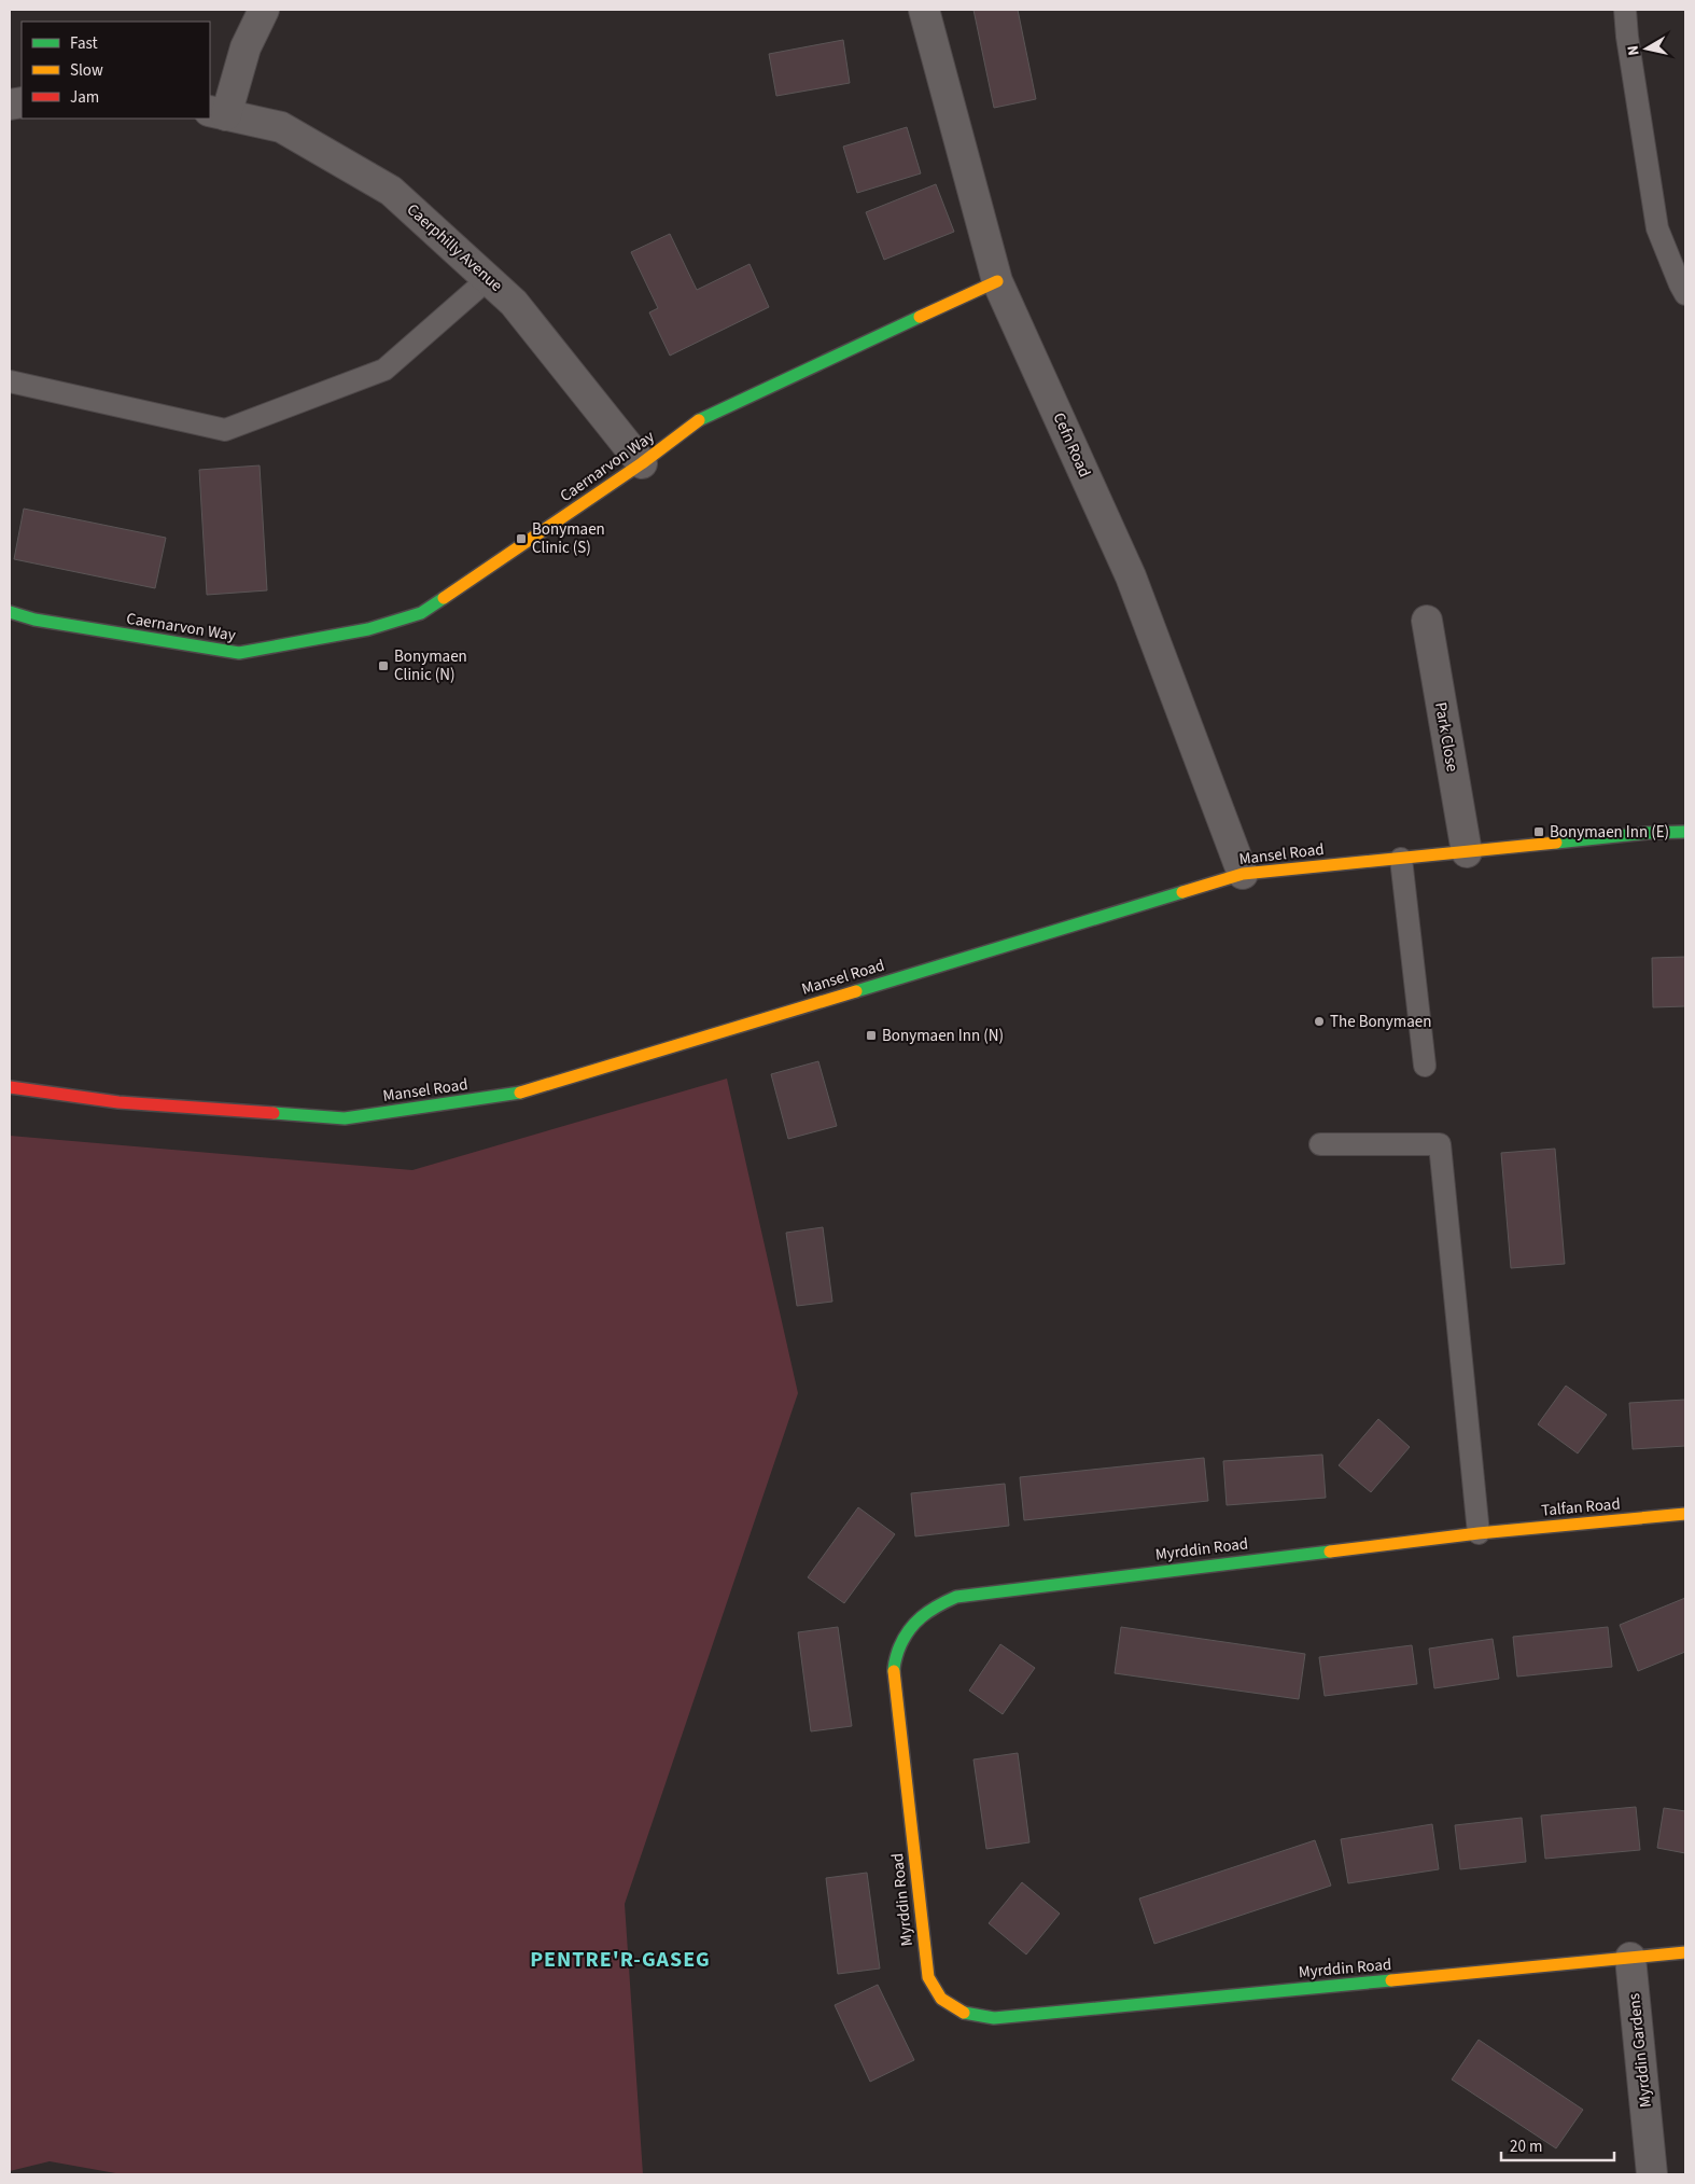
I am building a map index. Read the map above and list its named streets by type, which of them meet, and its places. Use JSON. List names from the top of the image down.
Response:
{
  "streets": {
    "street": [
      "Caerphilly Avenue",
      "Cefn Road",
      "Caernarvon Way",
      "Park Close",
      "Mansel Road",
      "Talfan Road",
      "Myrddin Road",
      "Myrddin Gardens"
    ]
  },
  "crossings": [
    ["Caerphilly Avenue", "Caernarvon Way"],
    ["Cefn Road", "Caernarvon Way"],
    ["Cefn Road", "Mansel Road"],
    ["Park Close", "Mansel Road"],
    ["Talfan Road", "Myrddin Road"],
    ["Myrddin Road", "Myrddin Gardens"]
  ],
  "districts": ["PENTRE'R-GASEG"],
  "places": {
    "transit": [
      "Bonymaen Clinic (S)",
      "Bonymaen Clinic (N)",
      "Bonymaen Inn (E)",
      "Bonymaen Inn (N)"
    ],
    "other": ["The Bonymaen"]
  },
  "legend": ["Fast", "Slow", "Jam"],
  "scale_bar": "20 m",
  "north": "left"
}
